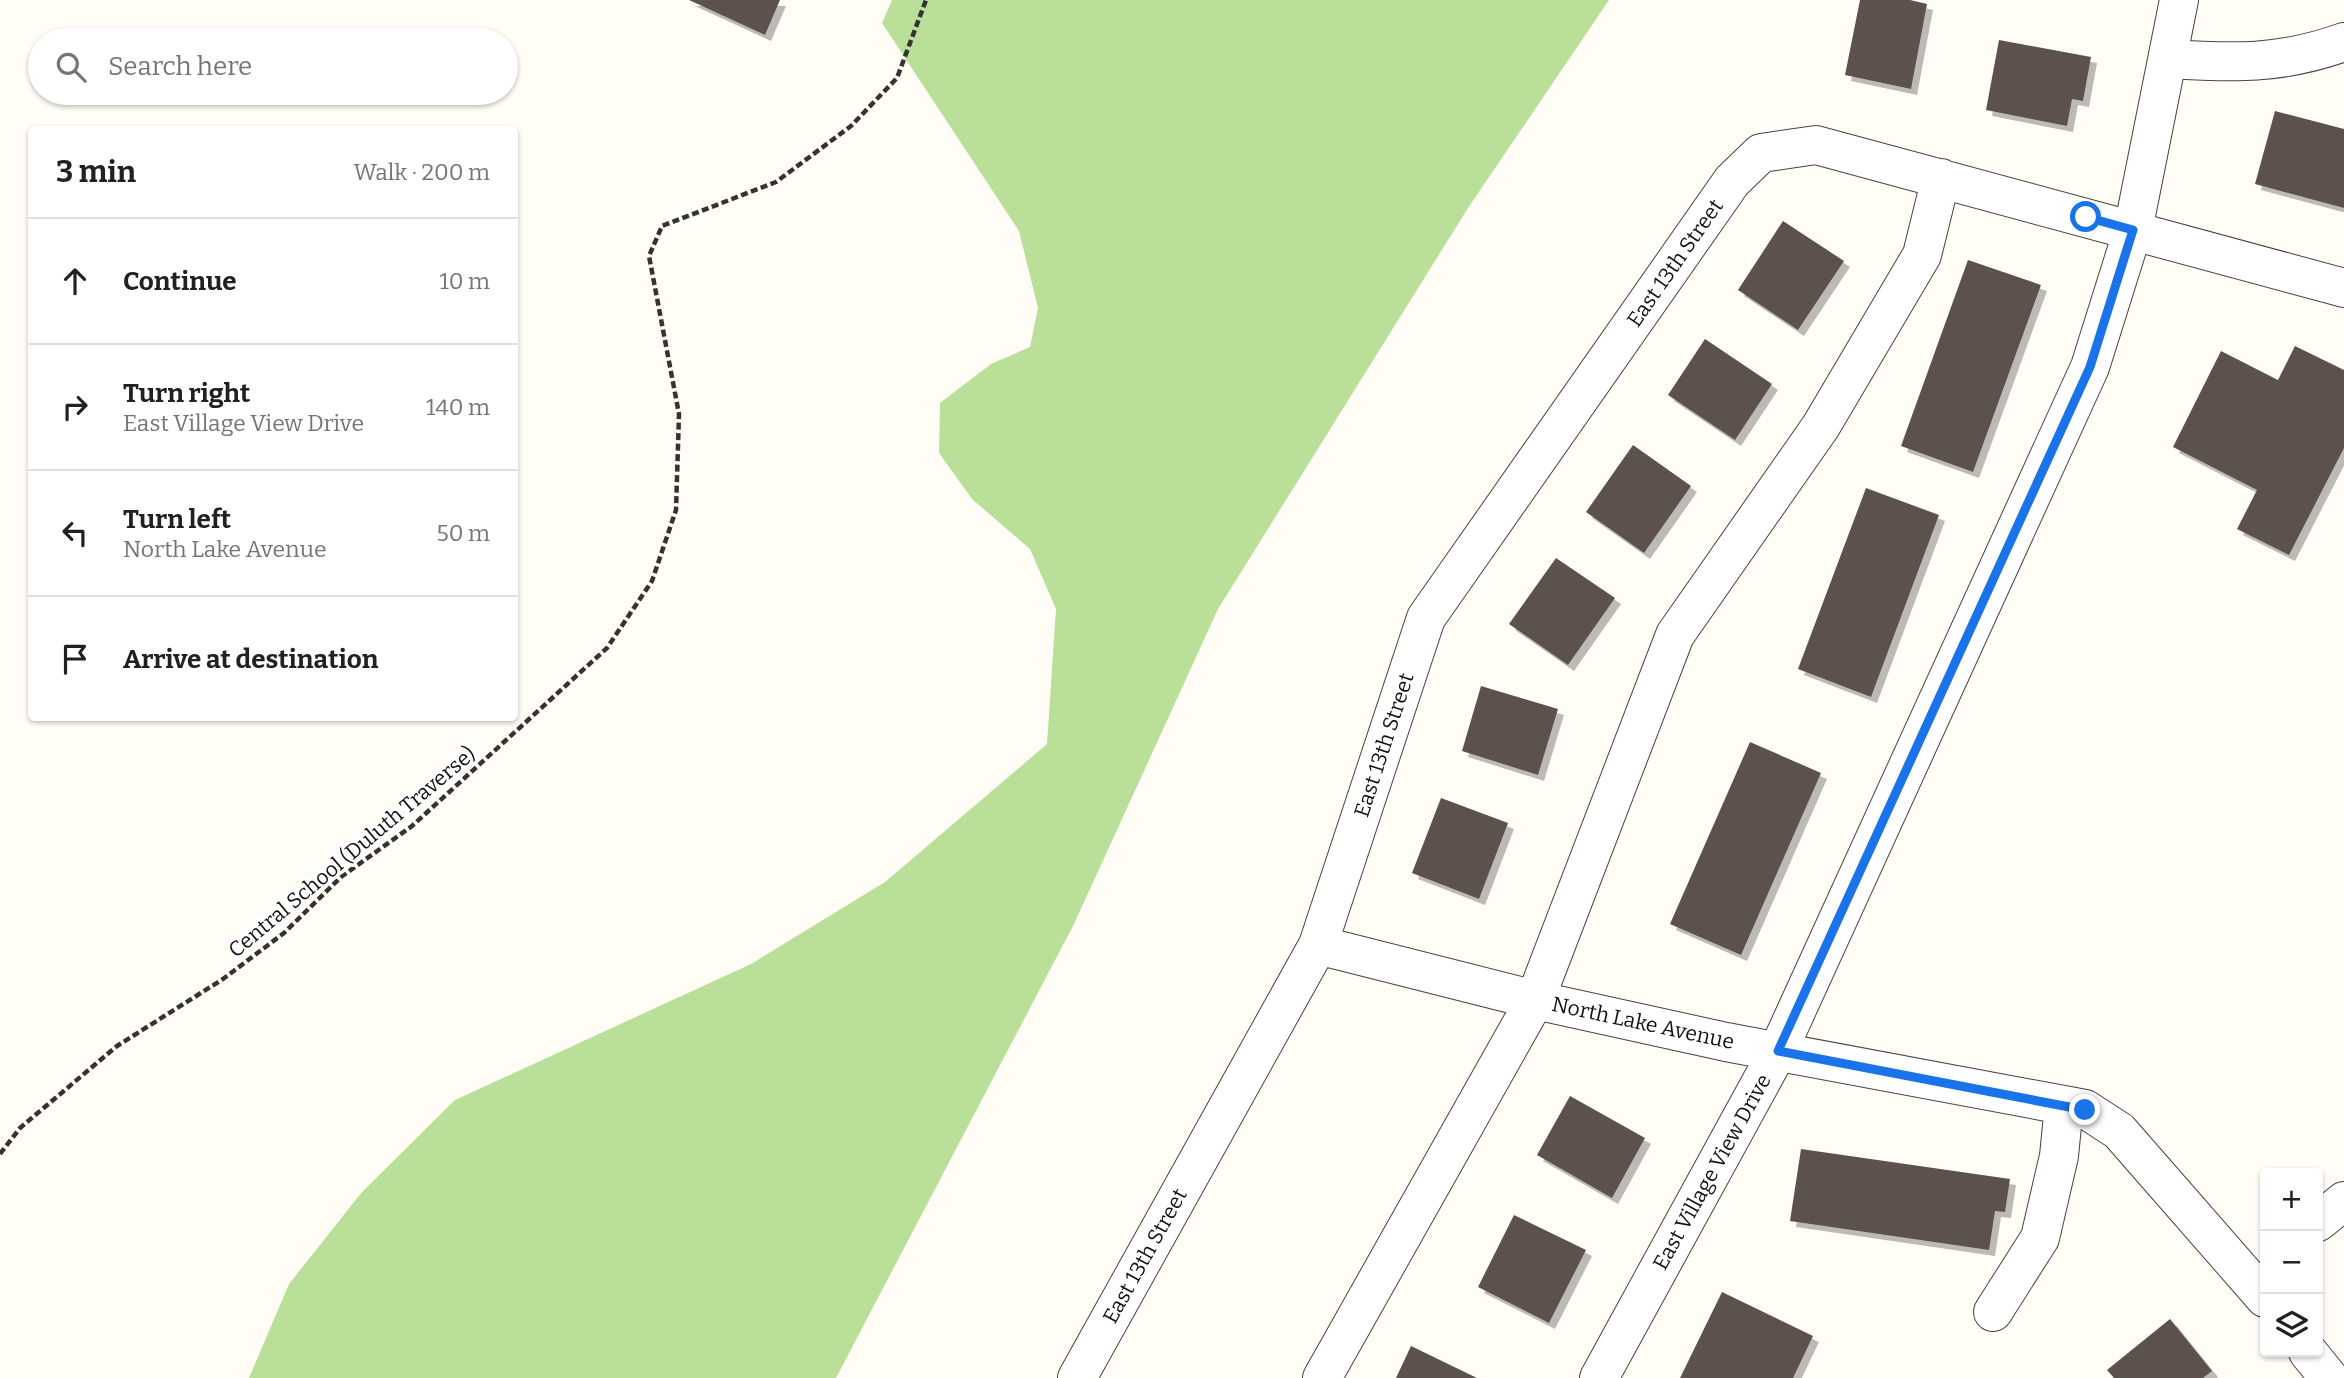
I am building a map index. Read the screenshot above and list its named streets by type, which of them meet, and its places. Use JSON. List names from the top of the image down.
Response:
{
  "streets": {
    "street": ["East 13th Street", "North Lake Avenue", "East Village View Drive"],
    "path": ["Central School (Duluth Traverse)"]
  },
  "crossings": [
    ["East 13th Street", "North Lake Avenue"],
    ["North Lake Avenue", "East Village View Drive"]
  ],
  "page": {
    "search": "Search here",
    "heading": ["3 min", "Walk · 200 m"],
    "list": [
      ["Continue", "10 m"],
      ["Turn right", "East Village View Drive", "140 m"],
      ["Turn left", "North Lake Avenue", "50 m"],
      "Arrive at destination"
    ],
    "map_buttons": ["+", "−"]
  }
}
